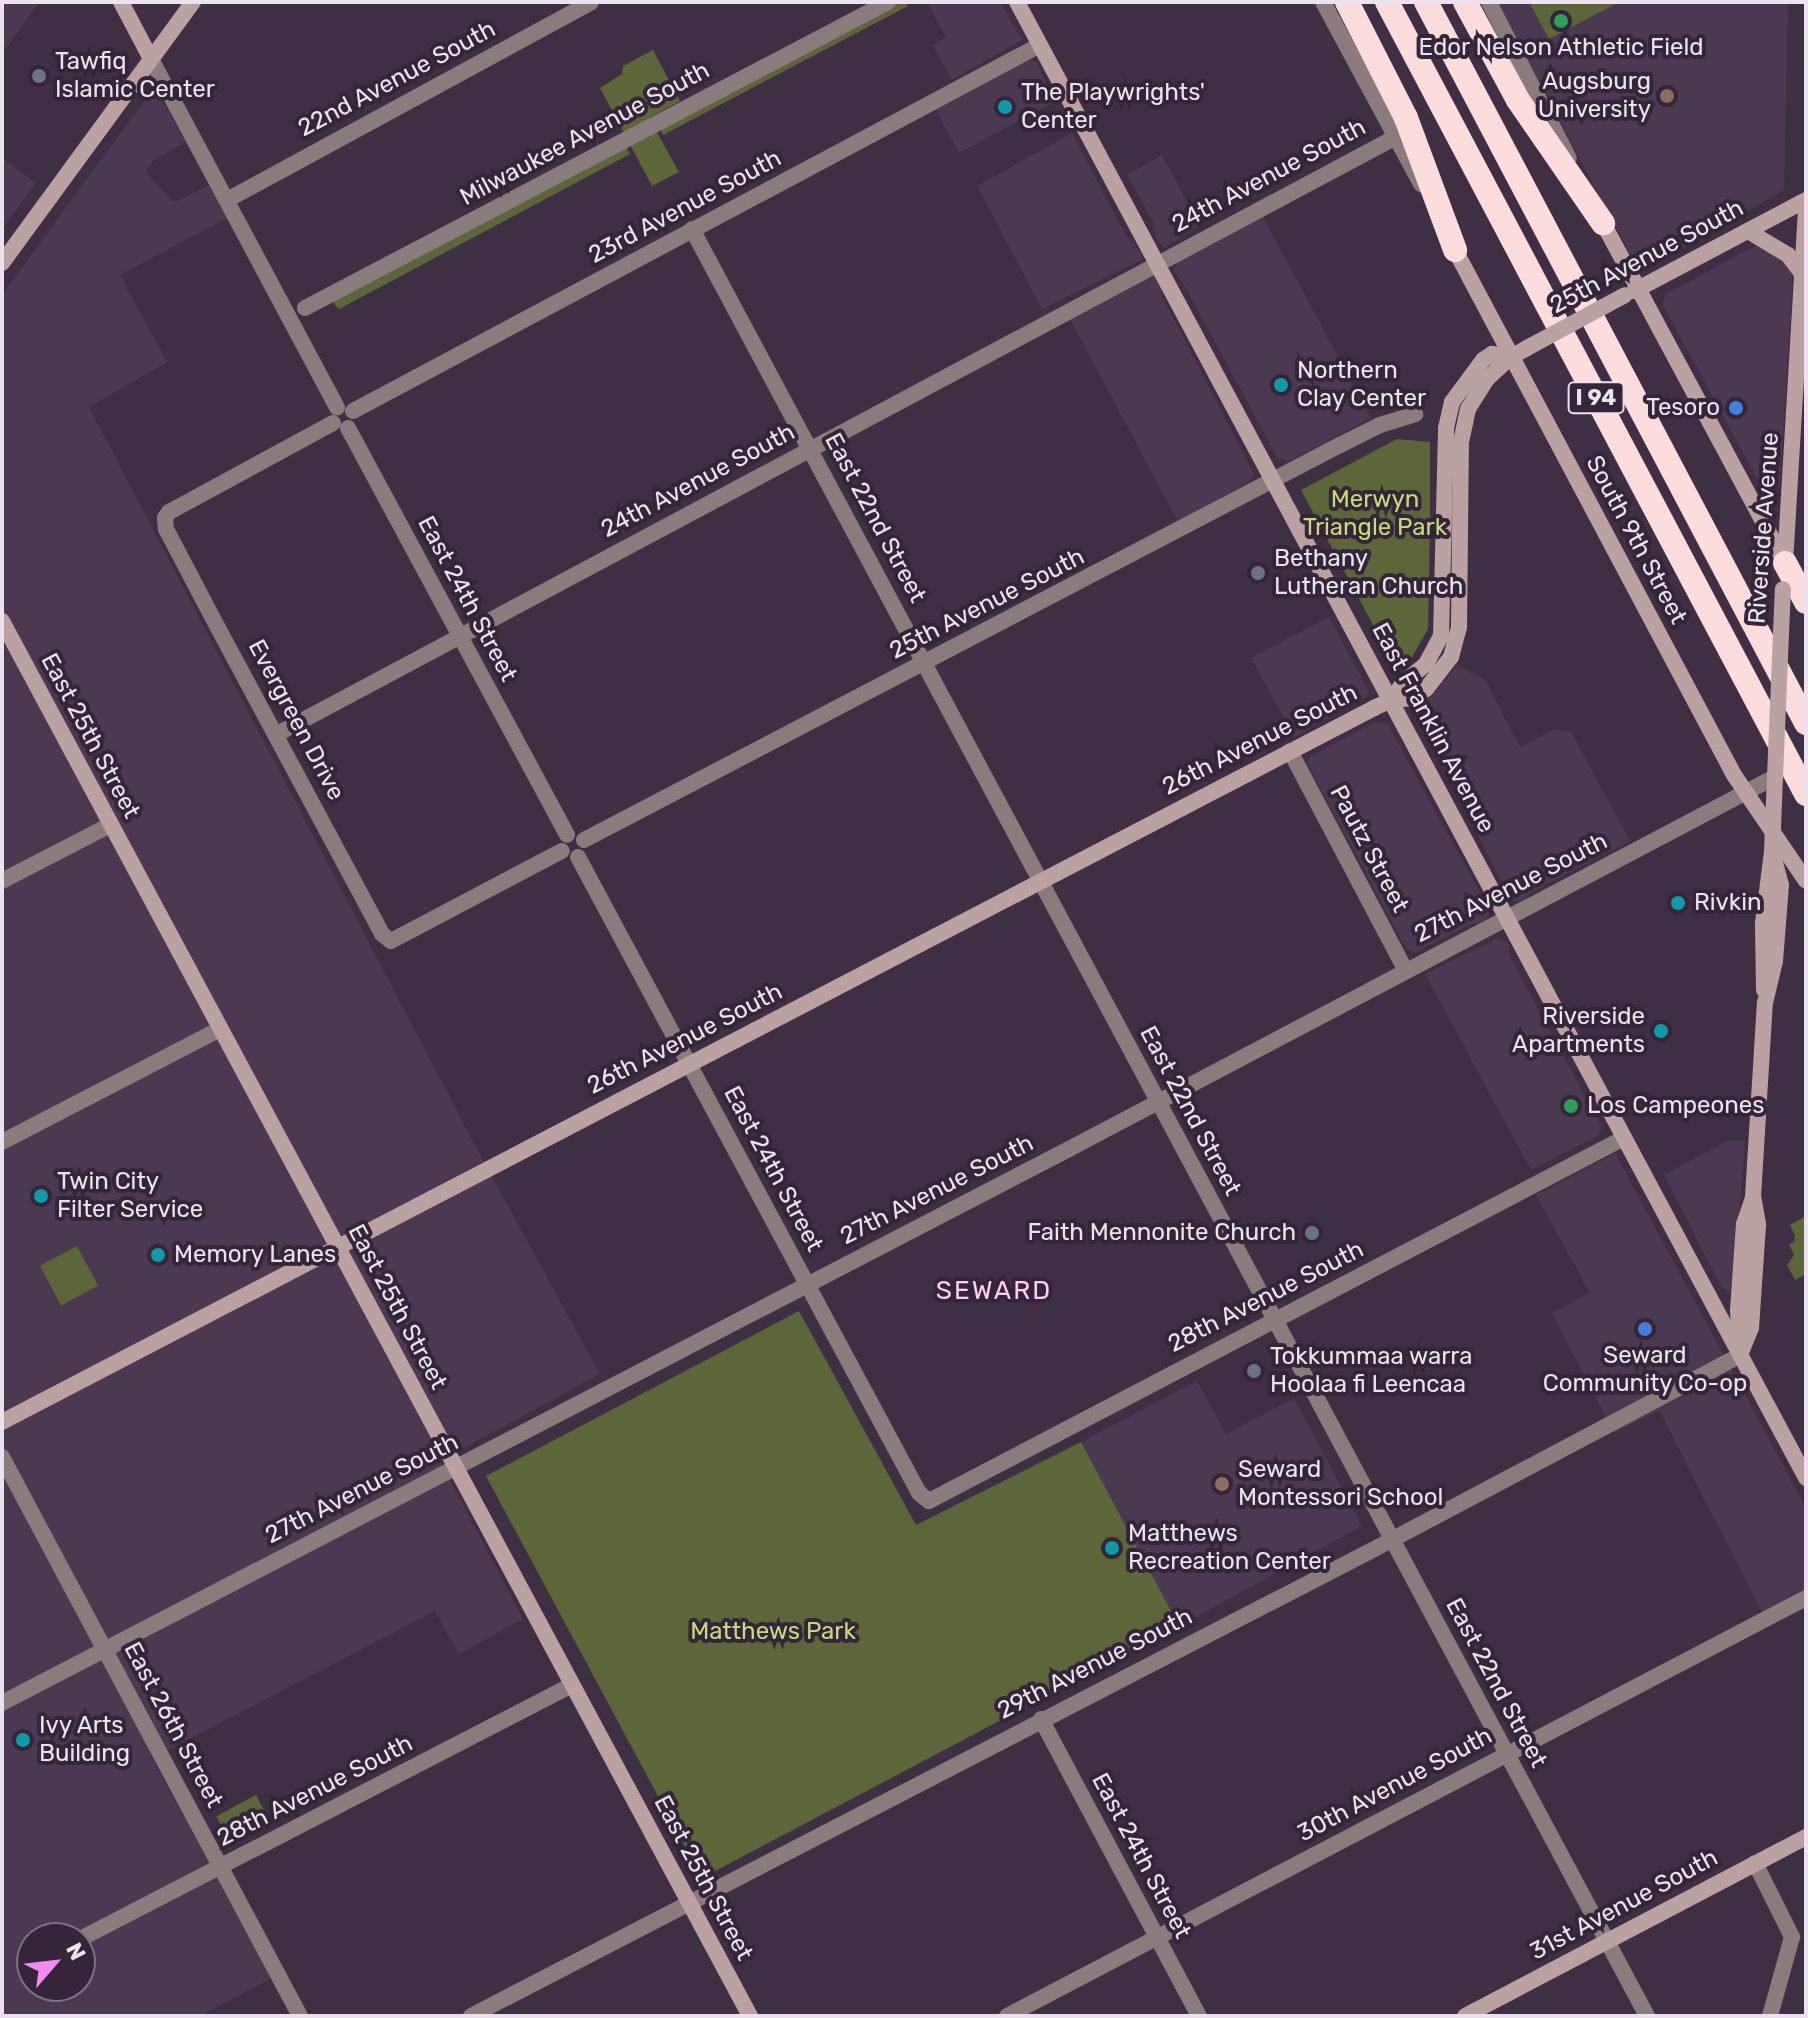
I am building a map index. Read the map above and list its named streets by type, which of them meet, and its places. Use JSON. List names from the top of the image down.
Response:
{
  "streets": {
    "highway": ["I 94"],
    "street": [
      "22nd Avenue South",
      "Milwaukee Avenue South",
      "24th Avenue South",
      "23rd Avenue South",
      "25th Avenue South",
      "East 22nd Street",
      "Riverside Avenue",
      "South 9th Street",
      "East 24th Street",
      "Evergreen Drive",
      "East Franklin Avenue",
      "East 25th Street",
      "26th Avenue South",
      "Pautz Street",
      "27th Avenue South",
      "28th Avenue South",
      "29th Avenue South",
      "East 26th Street",
      "30th Avenue South",
      "31st Avenue South"
    ]
  },
  "crossings": [
    ["22nd Avenue South", "East 24th Street"],
    ["24th Avenue South", "East 22nd Street"],
    ["24th Avenue South", "South 9th Street"],
    ["24th Avenue South", "East 24th Street"],
    ["24th Avenue South", "Evergreen Drive"],
    ["24th Avenue South", "East Franklin Avenue"],
    ["23rd Avenue South", "East 22nd Street"],
    ["23rd Avenue South", "East 24th Street"],
    ["23rd Avenue South", "Evergreen Drive"],
    ["23rd Avenue South", "East Franklin Avenue"],
    ["25th Avenue South", "East 22nd Street"],
    ["25th Avenue South", "South 9th Street"],
    ["25th Avenue South", "East 24th Street"],
    ["25th Avenue South", "Evergreen Drive"],
    ["25th Avenue South", "East Franklin Avenue"],
    ["25th Avenue South", "26th Avenue South"],
    ["East 22nd Street", "26th Avenue South"],
    ["East 22nd Street", "27th Avenue South"],
    ["East 22nd Street", "28th Avenue South"],
    ["East 22nd Street", "29th Avenue South"],
    ["East 22nd Street", "30th Avenue South"],
    ["East 22nd Street", "31st Avenue South"],
    ["Riverside Avenue", "South 9th Street"],
    ["Riverside Avenue", "East Franklin Avenue"],
    ["Riverside Avenue", "27th Avenue South"],
    ["Riverside Avenue", "29th Avenue South"],
    ["South 9th Street", "26th Avenue South"],
    ["South 9th Street", "27th Avenue South"],
    ["East 24th Street", "26th Avenue South"],
    ["East 24th Street", "27th Avenue South"],
    ["East 24th Street", "28th Avenue South"],
    ["East 24th Street", "29th Avenue South"],
    ["East 24th Street", "30th Avenue South"],
    ["East Franklin Avenue", "26th Avenue South"],
    ["East Franklin Avenue", "27th Avenue South"],
    ["East Franklin Avenue", "28th Avenue South"],
    ["East Franklin Avenue", "29th Avenue South"],
    ["East 25th Street", "26th Avenue South"],
    ["East 25th Street", "27th Avenue South"],
    ["East 25th Street", "28th Avenue South"],
    ["East 25th Street", "29th Avenue South"],
    ["26th Avenue South", "Pautz Street"],
    ["Pautz Street", "27th Avenue South"],
    ["27th Avenue South", "East 26th Street"],
    ["28th Avenue South", "East 26th Street"]
  ],
  "districts": ["SEWARD"],
  "parks": ["Merwyn Triangle Park", "Matthews Park"],
  "places": [
    "Edor Nelson Athletic Field",
    "Tawfiq Islamic Center",
    "Augsburg University",
    "The Playwrights' Center",
    "Northern Clay Center",
    "Tesoro",
    "Bethany Lutheran Church",
    "Rivkin",
    "Riverside Apartments",
    "Los Campeones",
    "Twin City Filter Service",
    "Faith Mennonite Church",
    "Memory Lanes",
    "Seward Community Co-op",
    "Tokkummaa warra Hoolaa fi Leencaa",
    "Seward Montessori School",
    "Matthews Recreation Center",
    "Ivy Arts Building"
  ],
  "north": "top right"
}
